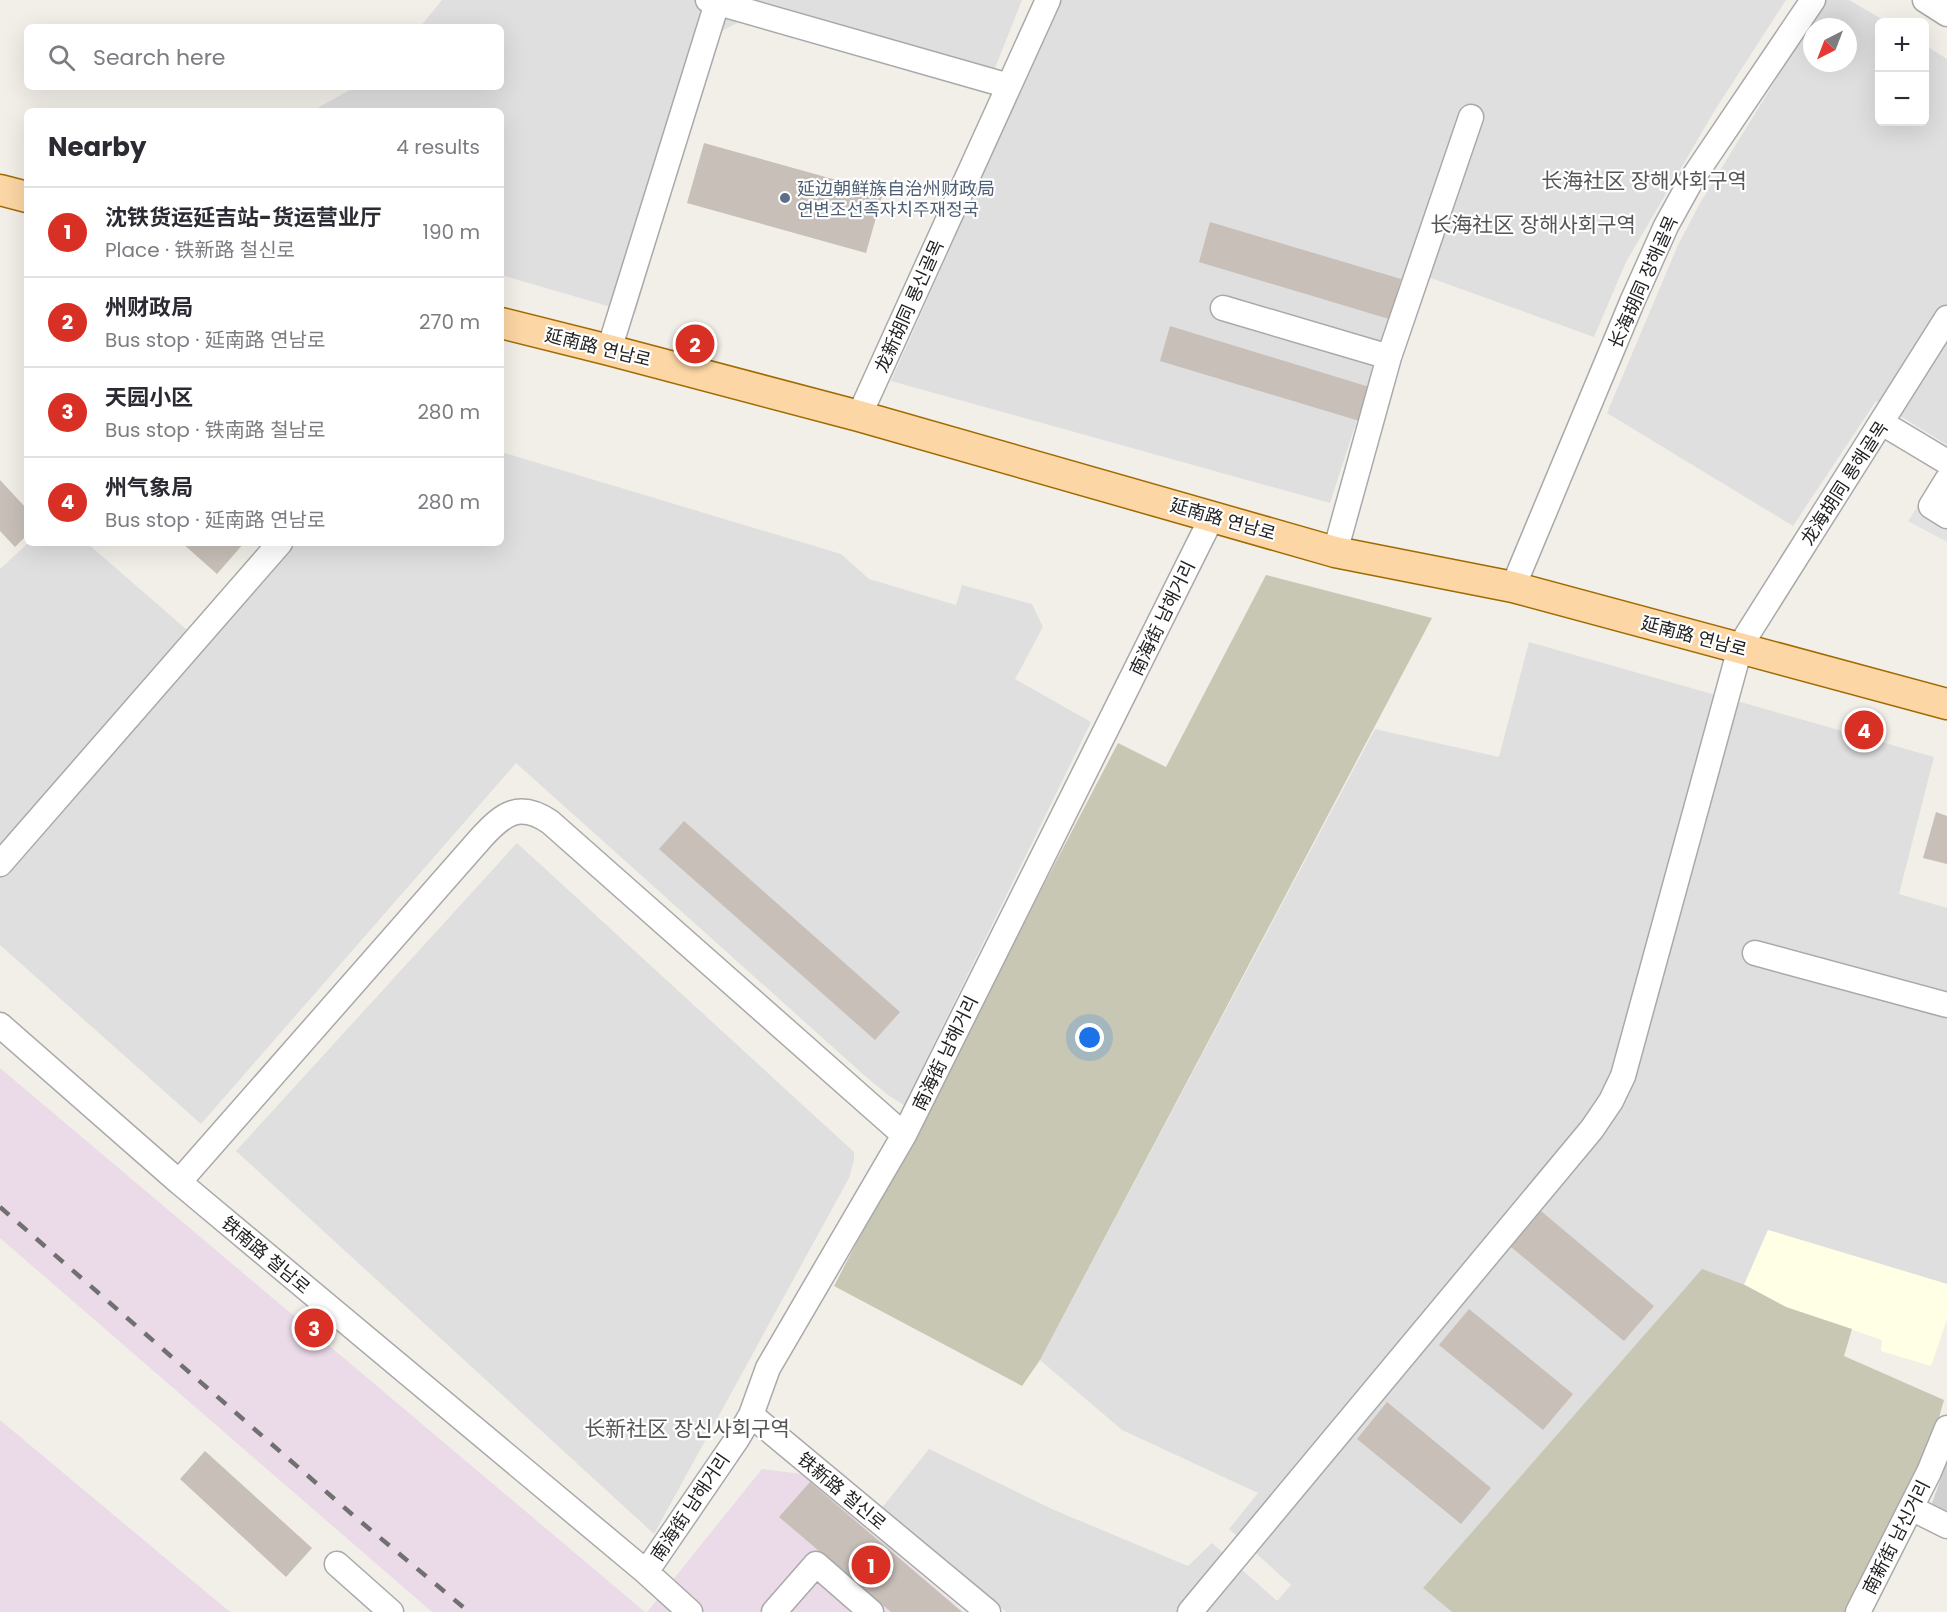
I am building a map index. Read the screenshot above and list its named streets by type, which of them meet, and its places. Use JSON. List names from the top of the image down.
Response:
{
  "streets": {
    "main road": ["延南路 연남로"],
    "street": [
      "长海胡同 장해골목",
      "龙新胡同 룡신골목",
      "龙海胡同 룡해골목",
      "南海街 남해거리",
      "铁南路 철남로",
      "铁新路 철신로",
      "南新街 남신거리"
    ]
  },
  "crossings": [
    ["长海胡同 장해골목", "延南路 연남로"],
    ["龙新胡同 룡신골목", "延南路 연남로"],
    ["延南路 연남로", "龙海胡同 룡해골목"],
    ["延南路 연남로", "南海街 남해거리"],
    ["南海街 남해거리", "铁南路 철남로"],
    ["南海街 남해거리", "铁新路 철신로"]
  ],
  "districts": ["长海社区 장해사회구역", "长海社区 장해사회구역", "长新社区 장신사회구역"],
  "places": ["延边朝鲜族自治州财政局 연변조선족자치주재정국"],
  "north": "bottom left",
  "page": {
    "map_buttons": ["+", "−"],
    "search": "Search here",
    "heading": ["Nearby", "4 results"],
    "list": [
      {
        "mark": "1",
        "name": "沈铁货运延吉站-货运营业厅",
        "note": "Place · 铁新路 철신로",
        "value": "190 m"
      },
      {
        "mark": "2",
        "name": "州财政局",
        "note": "Bus stop · 延南路 연남로",
        "value": "270 m"
      },
      {
        "mark": "3",
        "name": "天园小区",
        "note": "Bus stop · 铁南路 철남로",
        "value": "280 m"
      },
      {
        "mark": "4",
        "name": "州气象局",
        "note": "Bus stop · 延南路 연남로",
        "value": "280 m"
      }
    ],
    "pins": [
      "2",
      "4",
      "3",
      "1"
    ]
  }
}
